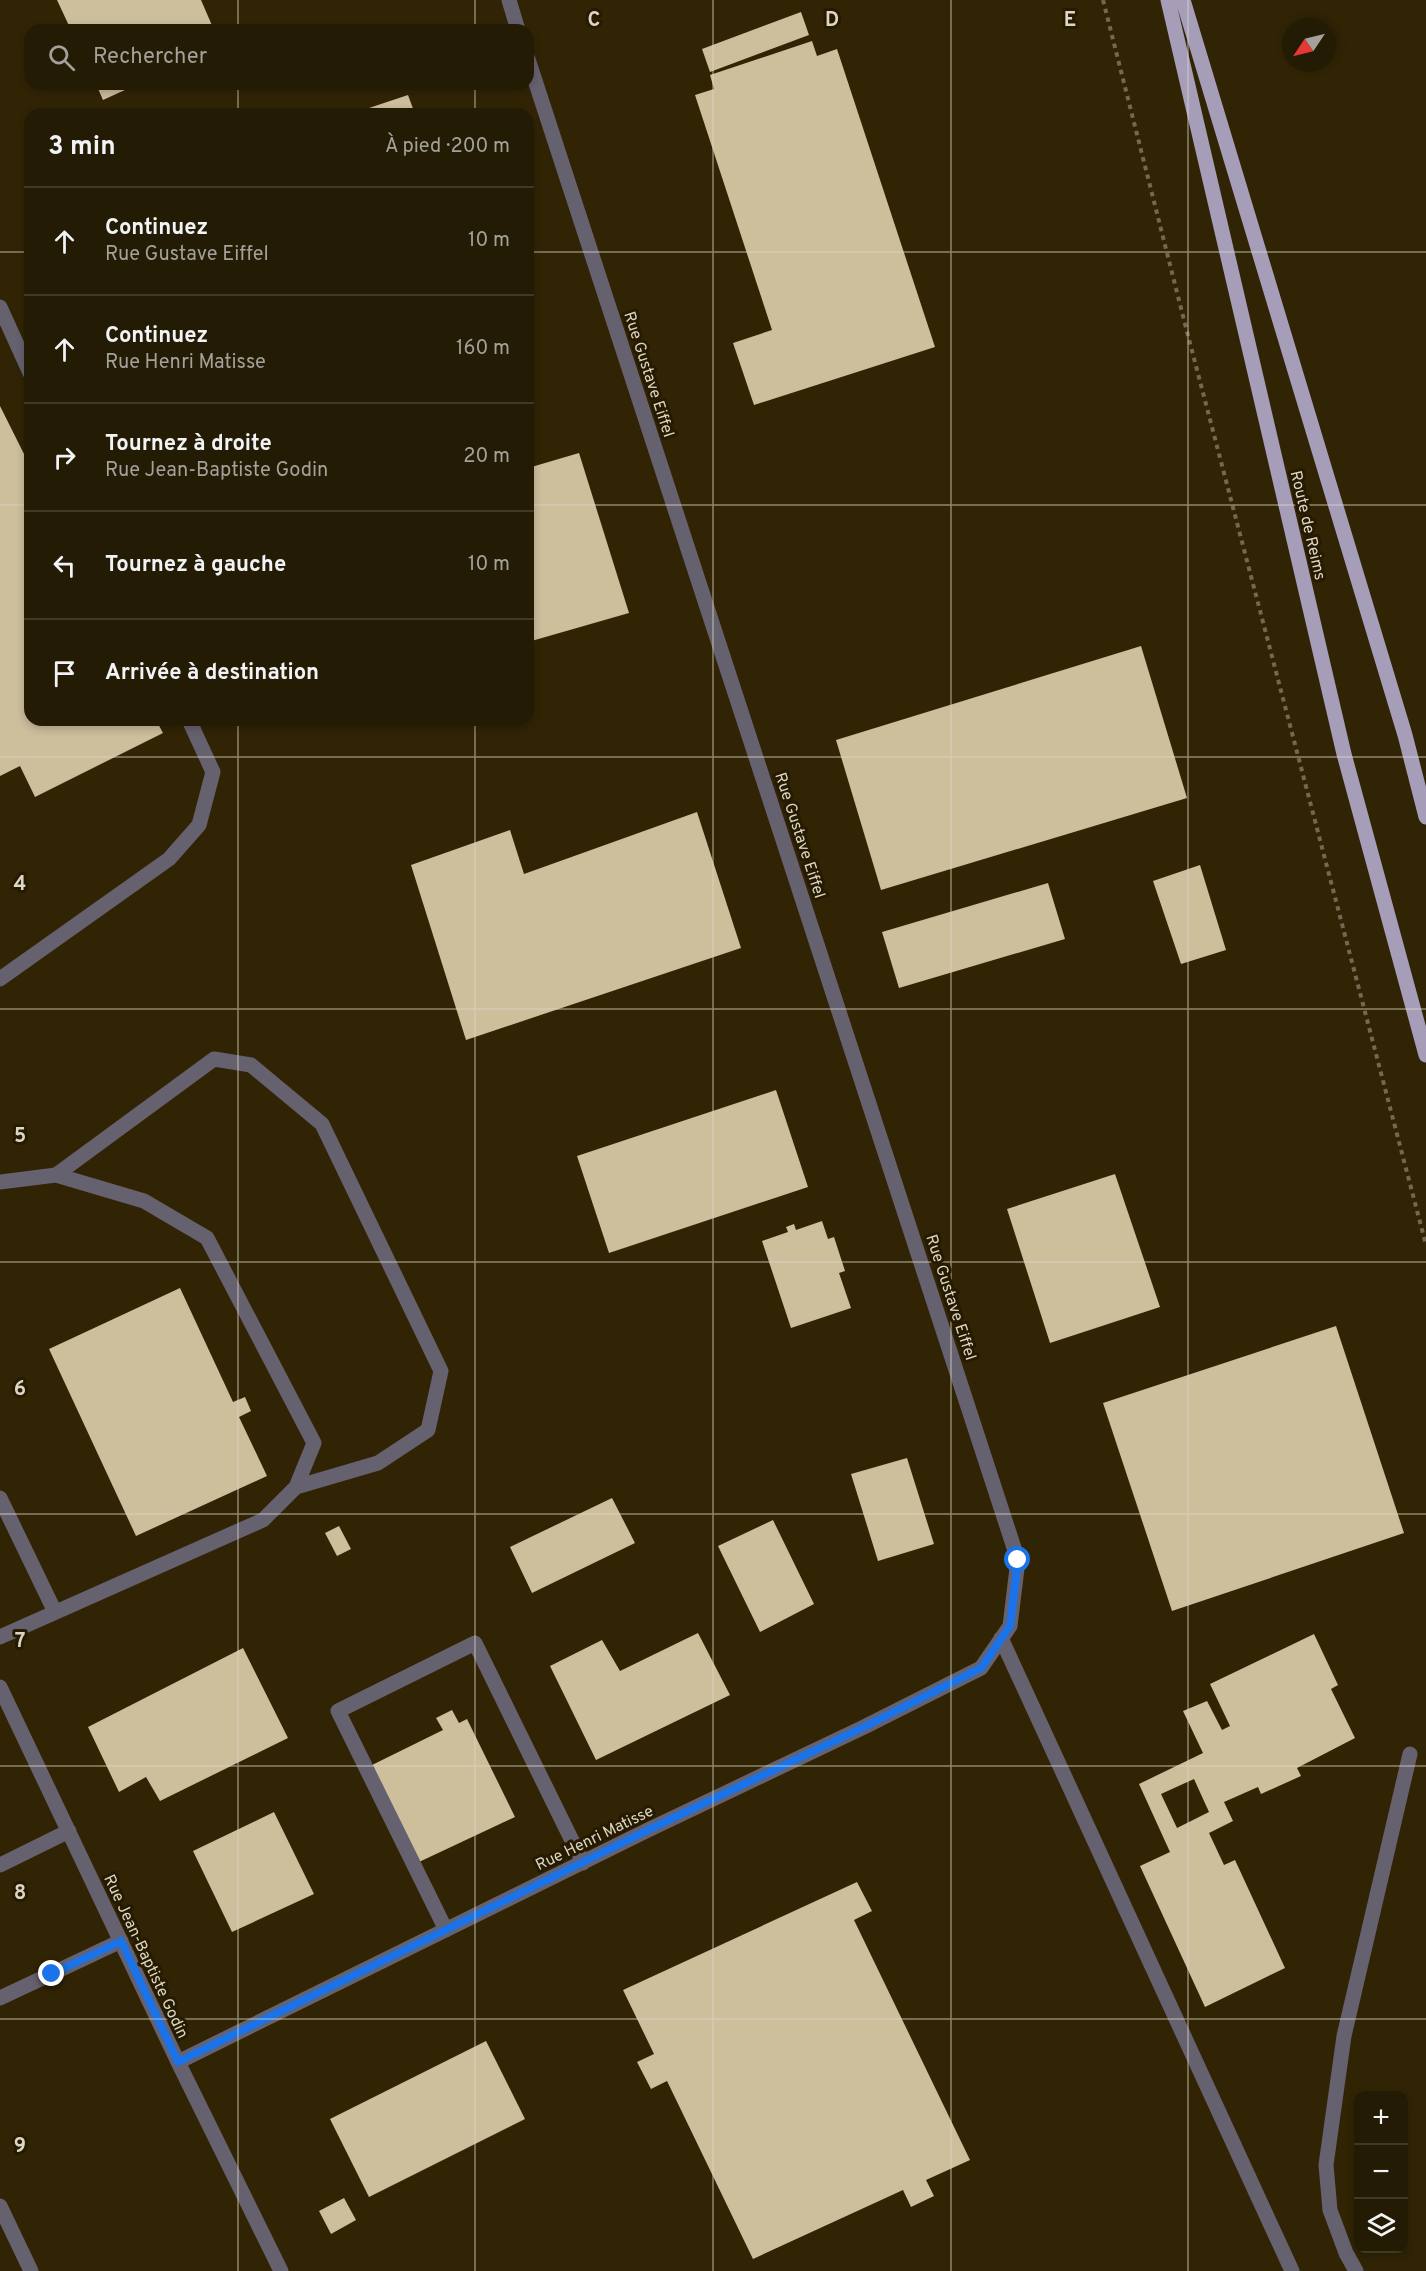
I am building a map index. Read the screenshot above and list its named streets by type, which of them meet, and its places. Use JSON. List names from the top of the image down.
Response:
{
  "streets": {
    "main road": ["Route de Reims"],
    "street": ["Rue Gustave Eiffel", "Rue Henri Matisse", "Rue Jean-Baptiste Godin"]
  },
  "crossings": [
    ["Rue Gustave Eiffel", "Rue Henri Matisse"],
    ["Rue Henri Matisse", "Rue Jean-Baptiste Godin"]
  ],
  "north": "bottom left",
  "page": {
    "search": "Rechercher",
    "heading": ["3 min", "À pied · 200 m"],
    "list": [
      ["Continuez", "Rue Gustave Eiffel", "10 m"],
      ["Continuez", "Rue Henri Matisse", "160 m"],
      ["Tournez à droite", "Rue Jean-Baptiste Godin", "20 m"],
      ["Tournez à gauche", "10 m"],
      "Arrivée à destination"
    ],
    "map_buttons": ["+", "−"]
  },
  "grid": {
    "columns": ["C", "D", "E"],
    "rows": [
      "4",
      "5",
      "6",
      "7",
      "8",
      "9"
    ]
  }
}
